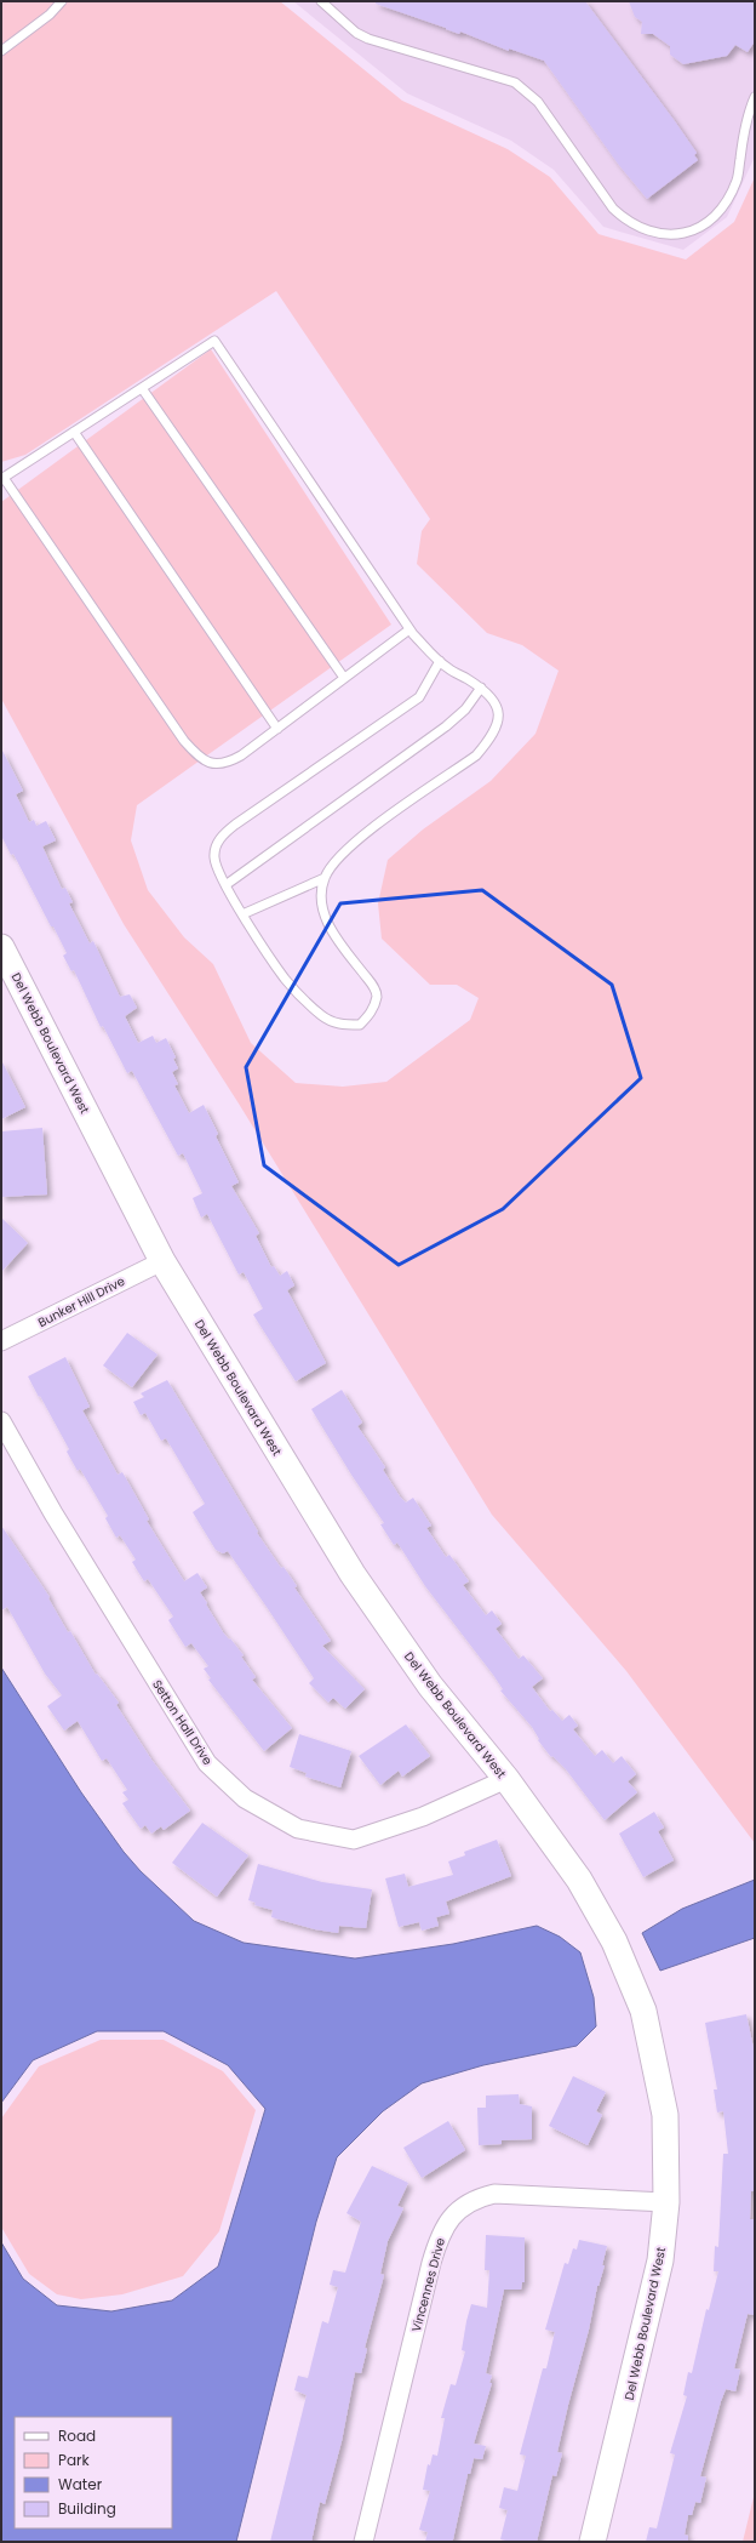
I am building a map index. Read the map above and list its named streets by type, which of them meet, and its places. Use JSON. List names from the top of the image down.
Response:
{
  "streets": {
    "street": [
      "Del Webb Boulevard West",
      "Bunker Hill Drive",
      "Setton Hall Drive",
      "Vincennes Drive"
    ]
  },
  "crossings": [
    ["Del Webb Boulevard West", "Bunker Hill Drive"],
    ["Del Webb Boulevard West", "Setton Hall Drive"],
    ["Del Webb Boulevard West", "Vincennes Drive"]
  ],
  "legend": [
    "Road",
    "Park",
    "Water",
    "Building"
  ]
}
